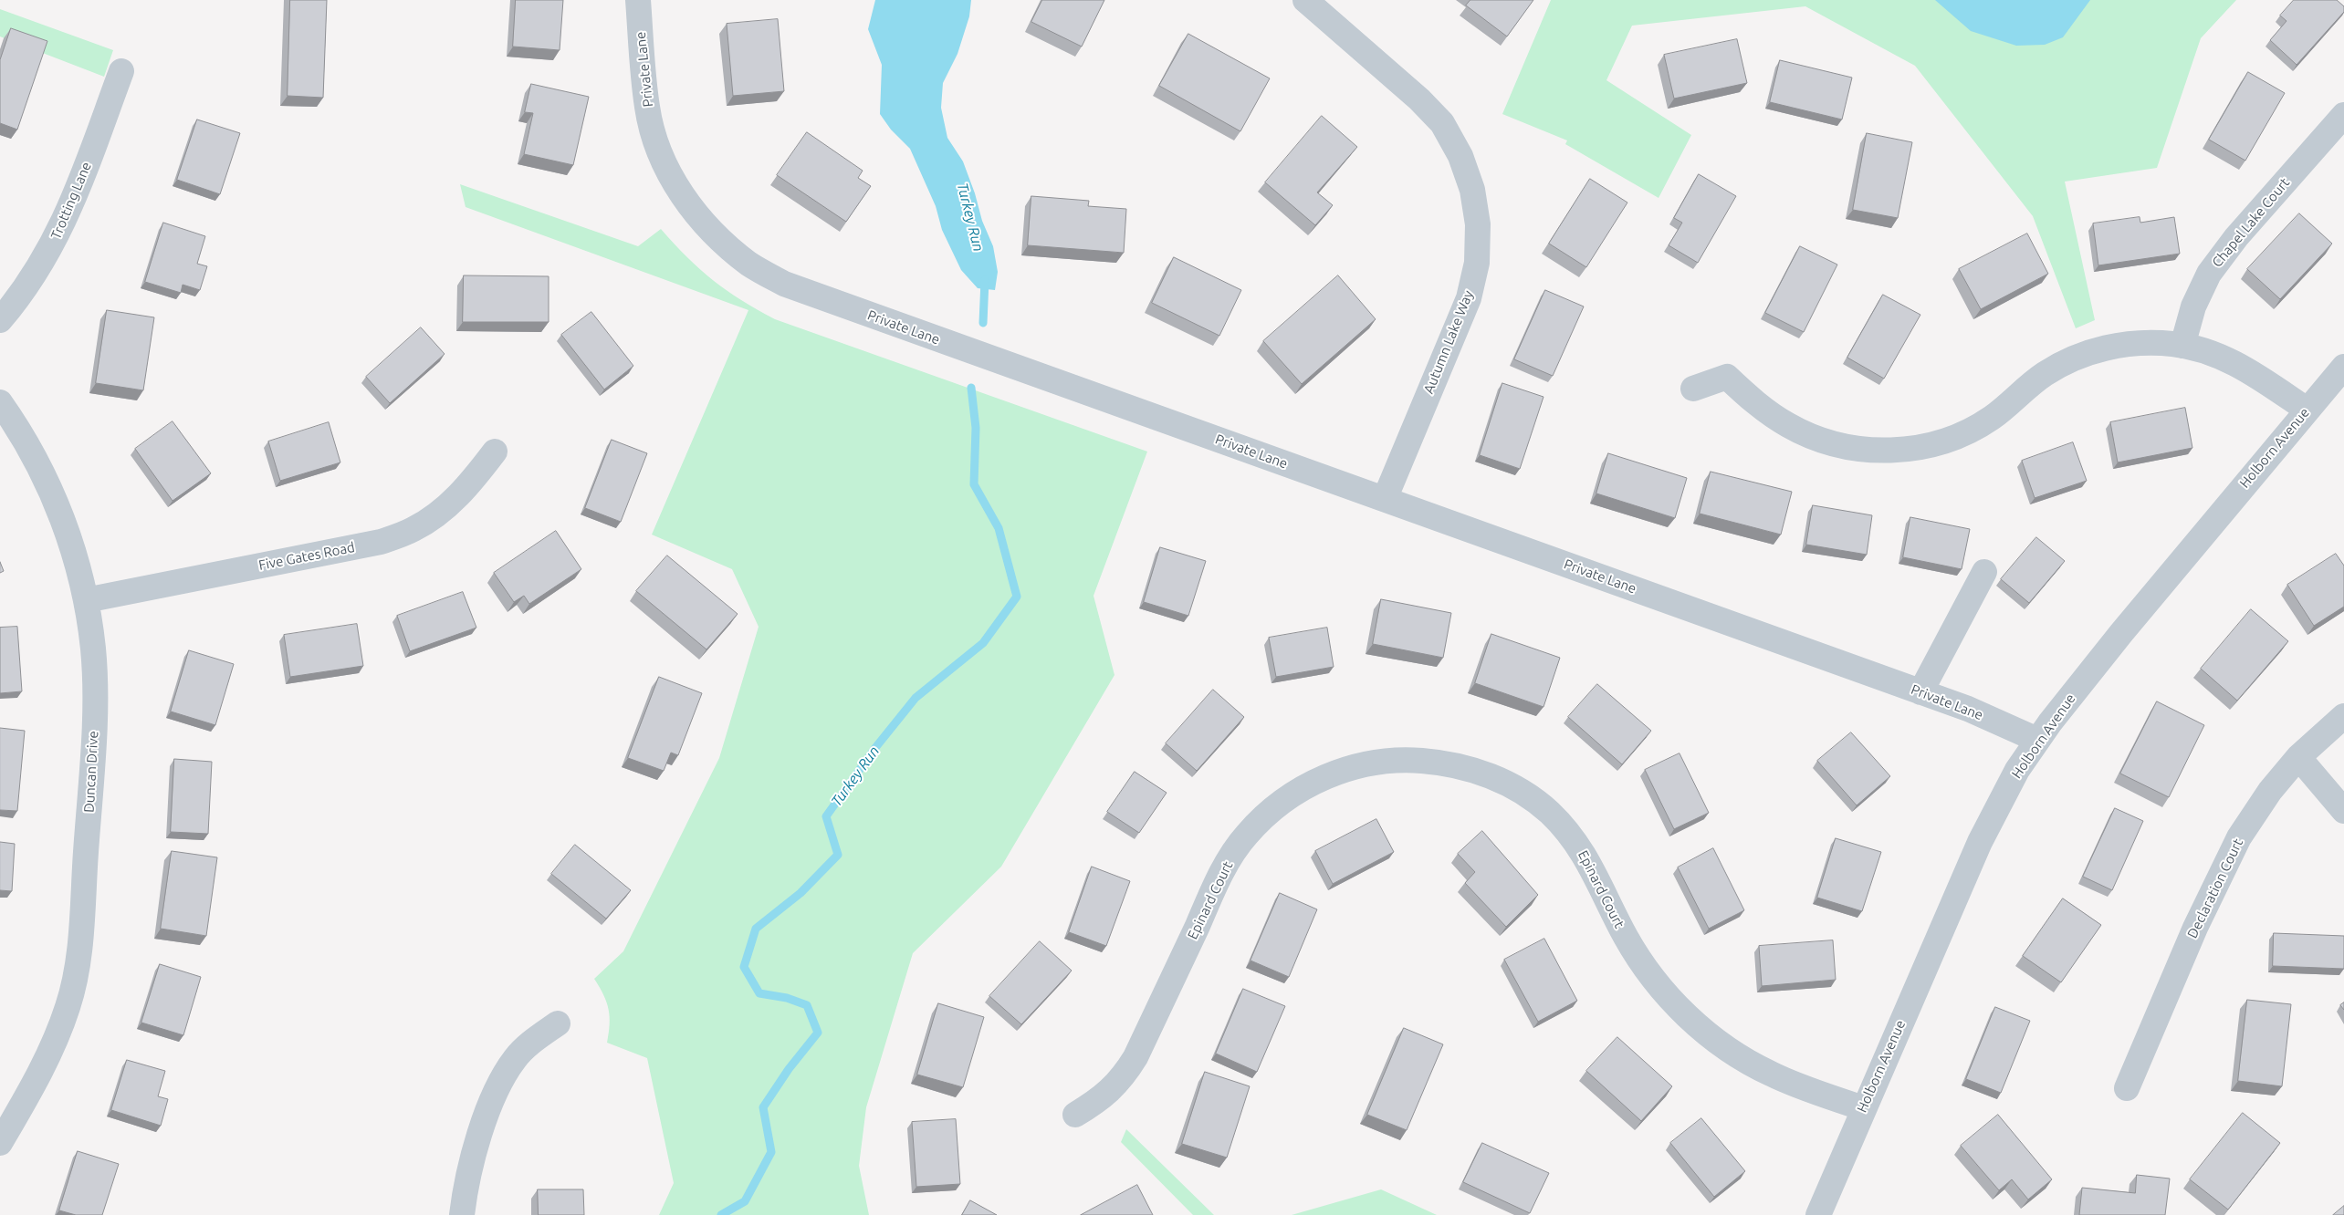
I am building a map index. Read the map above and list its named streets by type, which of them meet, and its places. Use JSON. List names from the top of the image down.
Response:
{
  "streets": {
    "street": [
      "Private Lane",
      "Trotting Lane",
      "Chapel Lake Court",
      "Autumn Lake Way",
      "Holborn Avenue",
      "Five Gates Road",
      "Duncan Drive",
      "Declaration Court",
      "Epinard Court"
    ]
  },
  "crossings": [
    ["Private Lane", "Autumn Lake Way"],
    ["Private Lane", "Holborn Avenue"],
    ["Holborn Avenue", "Epinard Court"],
    ["Five Gates Road", "Duncan Drive"]
  ],
  "water": ["Turkey Run"]
}
